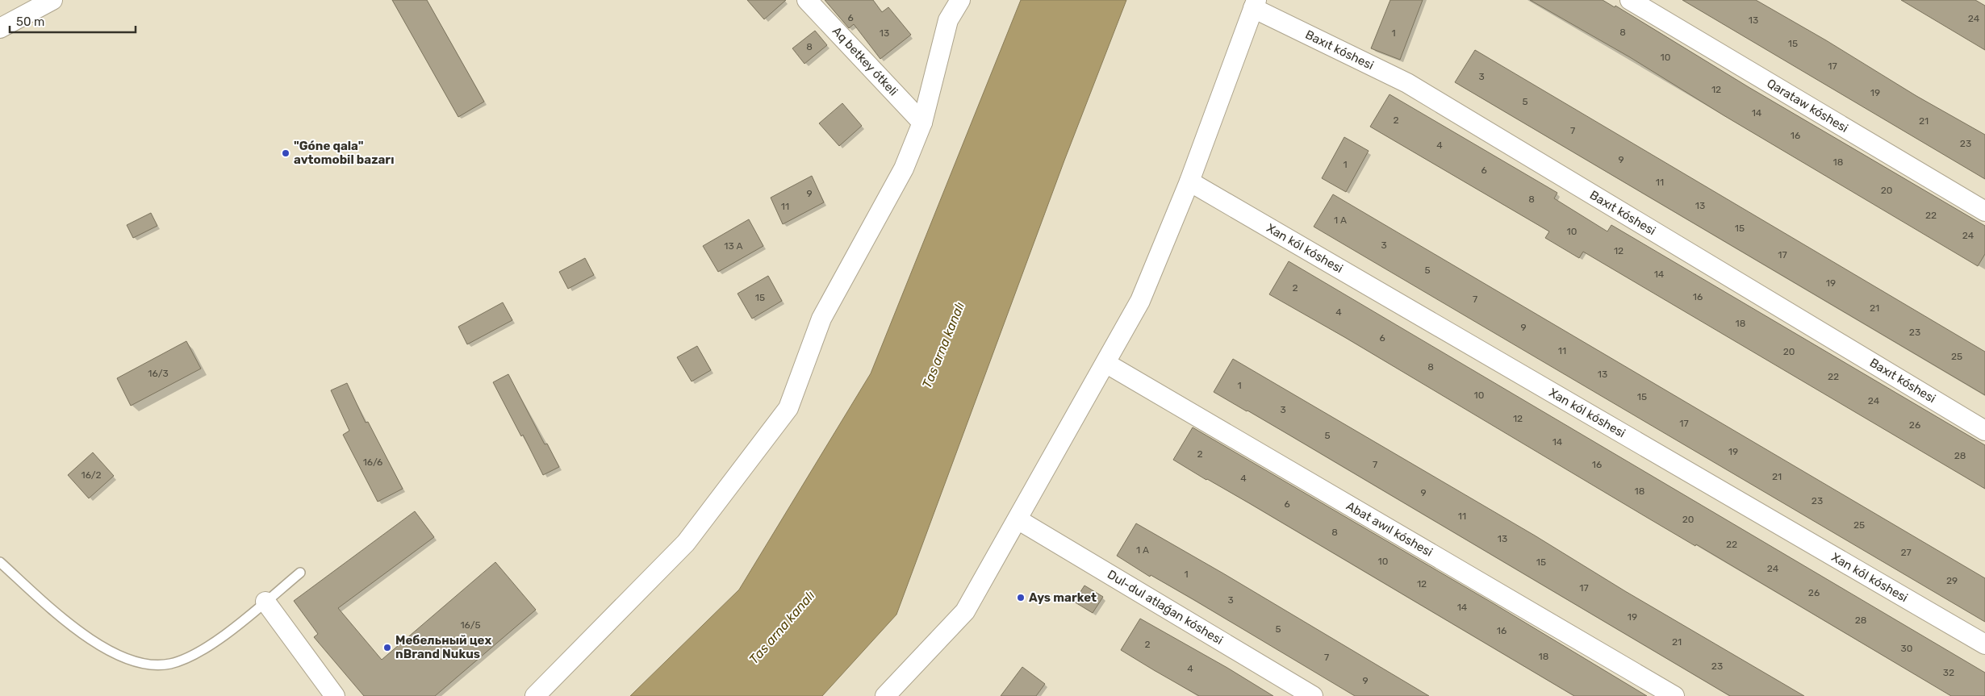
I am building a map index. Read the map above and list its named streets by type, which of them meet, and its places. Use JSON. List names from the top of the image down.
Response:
{
  "streets": {
    "street": [
      "Baxıt kóshesi",
      "Aq betkey ótkeli",
      "Qarataw kóshesi",
      "Xan kól kóshesi",
      "Abat awıl kóshesi",
      "Dul-dul atlaǵan kóshesi"
    ]
  },
  "water": ["Tas arna kanalı"],
  "places": ["\"Góne qala\" avtomobil bazarı", "Ays market", "Мебельный цех nBrand Nukus"],
  "house_numbers": [
    "6",
    "24",
    "13",
    "8",
    "13",
    "1",
    "15",
    "8",
    "10",
    "17",
    "3",
    "12",
    "19",
    "5",
    "14",
    "2",
    "21",
    "7",
    "16",
    "23",
    "4",
    "9",
    "18",
    "1",
    "6",
    "11",
    "20",
    "9",
    "8",
    "13",
    "11",
    "22",
    "1 А",
    "15",
    "10",
    "24",
    "3",
    "13 А",
    "12",
    "17",
    "5",
    "14",
    "19",
    "2",
    "16",
    "15",
    "7",
    "21",
    "4",
    "18",
    "9",
    "23",
    "6",
    "11",
    "20",
    "25",
    "8",
    "16/3",
    "13",
    "22",
    "1",
    "10",
    "15",
    "24",
    "3",
    "12",
    "17",
    "26",
    "5",
    "14",
    "19",
    "2",
    "28",
    "16/6",
    "7",
    "16",
    "16/2",
    "21",
    "4",
    "18",
    "9",
    "23",
    "6",
    "11",
    "20",
    "25",
    "8",
    "13",
    "22",
    "1 А",
    "27",
    "10",
    "15",
    "24",
    "1",
    "29",
    "12",
    "17",
    "26",
    "3",
    "14",
    "19",
    "28",
    "16/5",
    "5",
    "16",
    "21",
    "2",
    "30",
    "18",
    "7",
    "23",
    "4",
    "32",
    "9"
  ],
  "scale_bar": "50 m"
}
